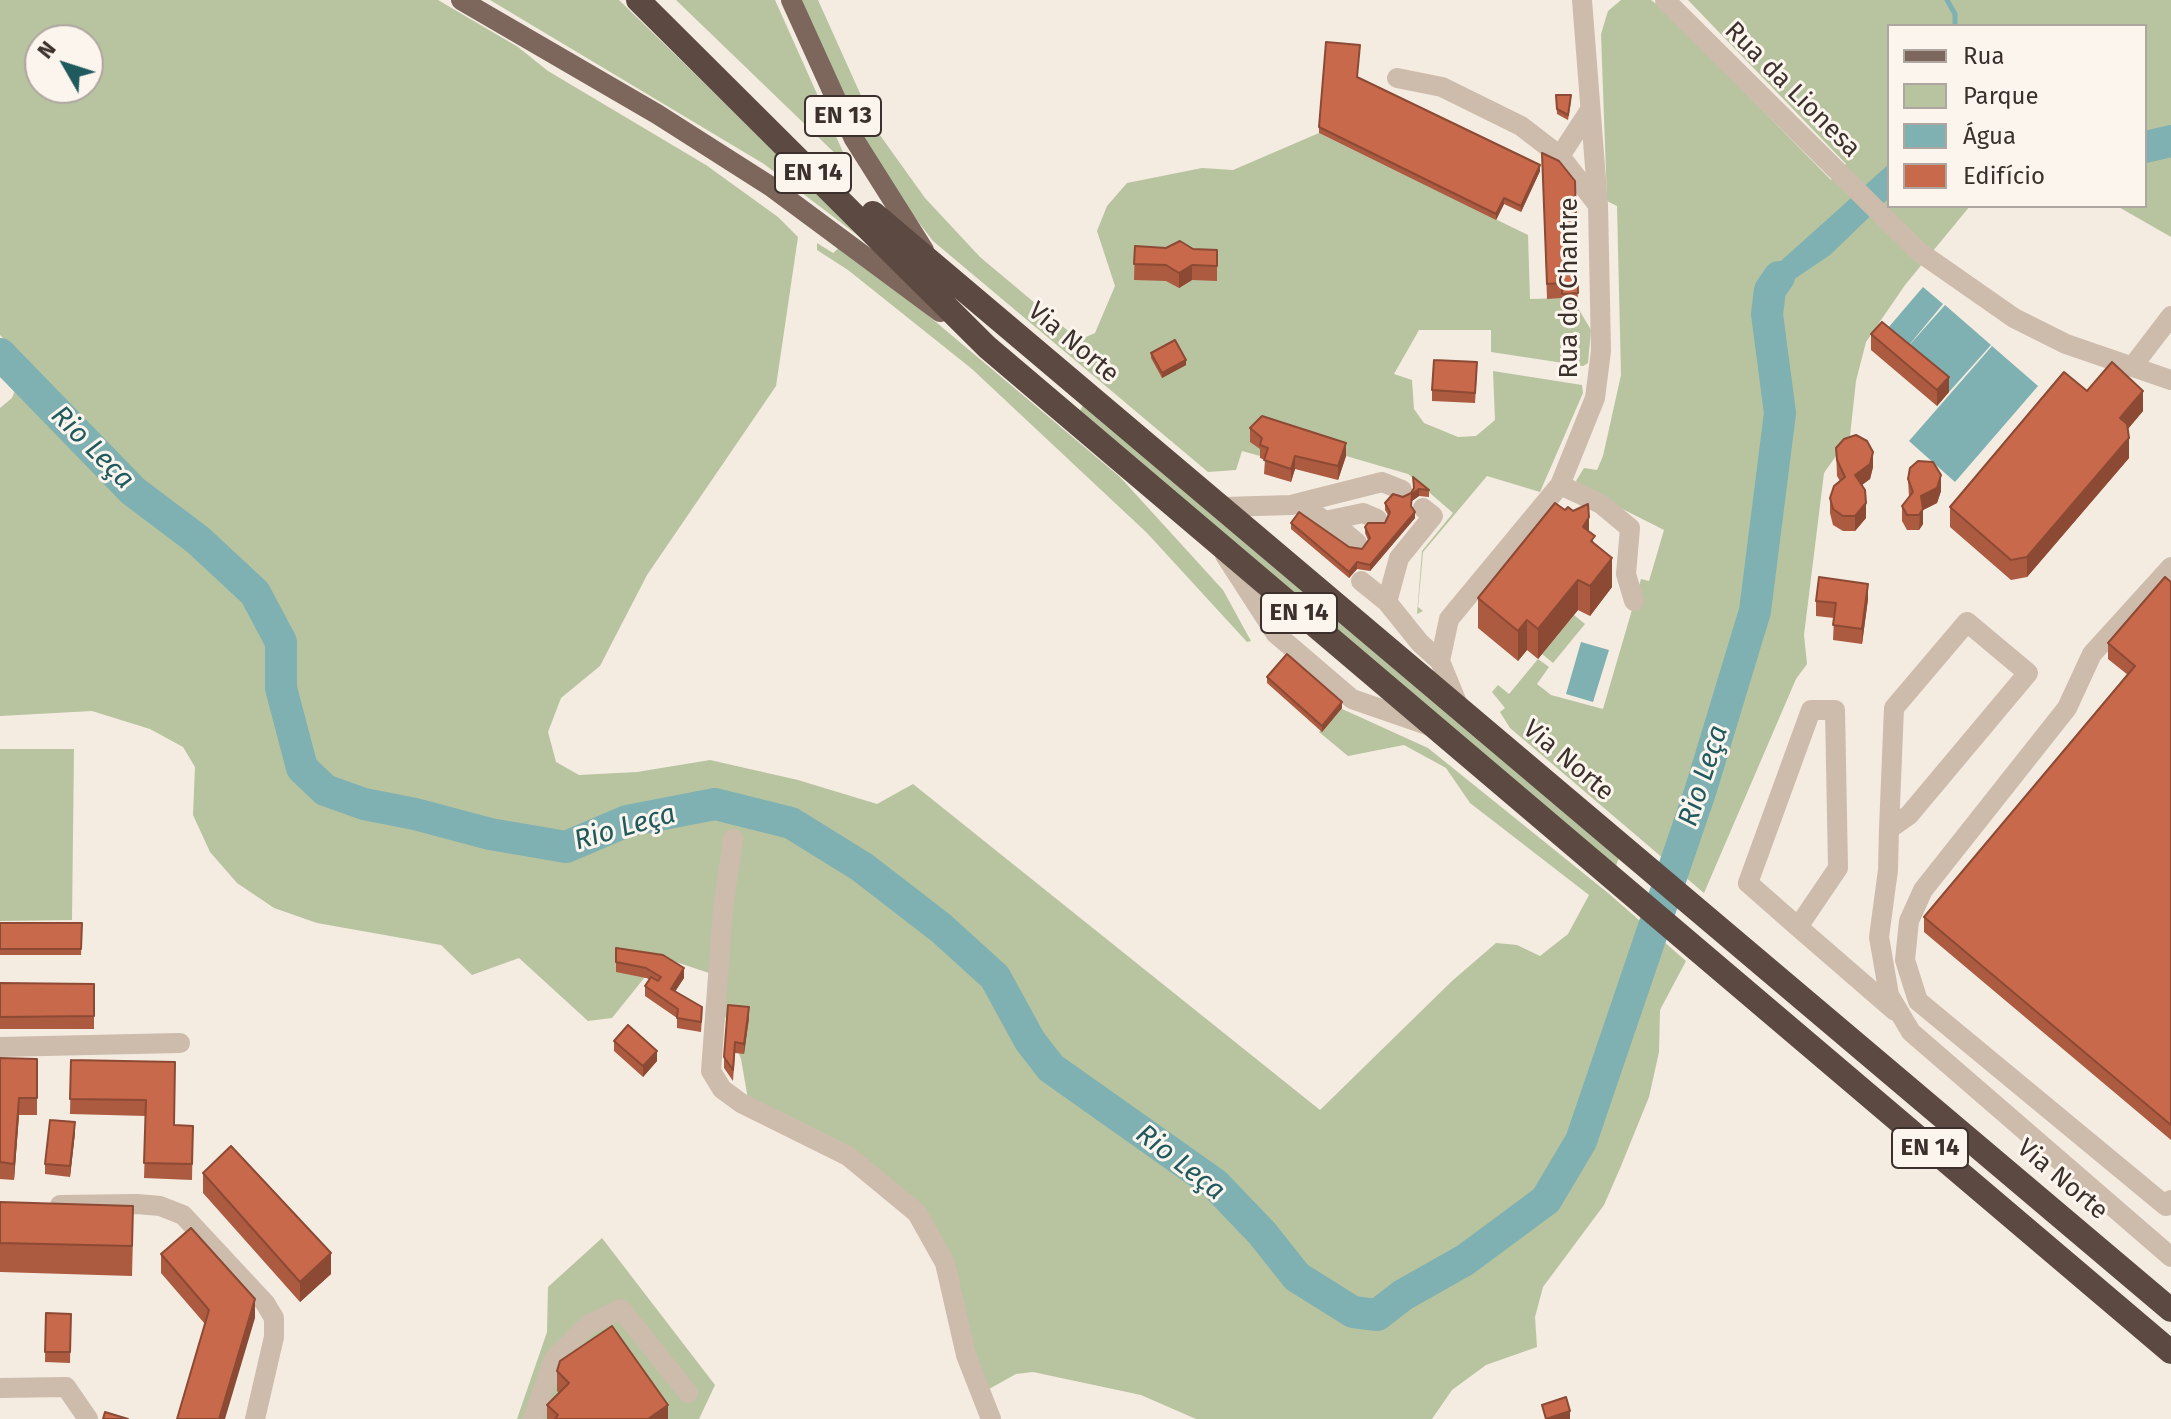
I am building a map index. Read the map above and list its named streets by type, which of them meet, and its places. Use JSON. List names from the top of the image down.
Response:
{
  "streets": {
    "highway": ["EN 14", "Via Norte"],
    "main road": ["EN 13"],
    "street": ["Rua da Lionesa", "Rua do Chantre"]
  },
  "crossings": [
    ["EN 13", "EN 14"],
    ["EN 13", "Via Norte"],
    ["EN 14", "Via Norte"]
  ],
  "water": ["Rio Leça"],
  "legend": [
    "Rua",
    "Parque",
    "Água",
    "Edifício"
  ],
  "north": "top left"
}
